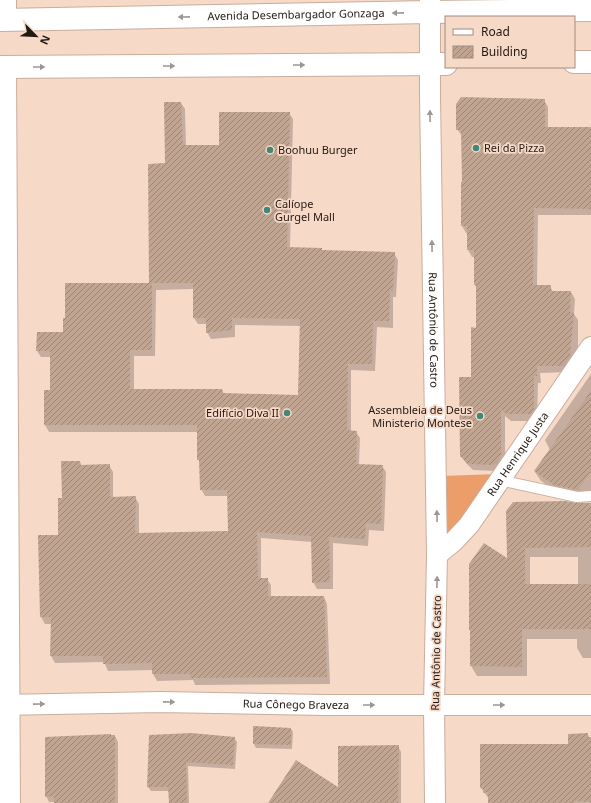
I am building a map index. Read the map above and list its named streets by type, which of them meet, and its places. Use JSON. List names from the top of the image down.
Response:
{
  "streets": {
    "main road": ["Avenida Desembargador Gonzaga"],
    "street": ["Rua Antônio de Castro", "Rua Henrique Justa", "Rua Cônego Braveza"]
  },
  "crossings": [
    ["Avenida Desembargador Gonzaga", "Rua Antônio de Castro"],
    ["Rua Antônio de Castro", "Rua Henrique Justa"],
    ["Rua Antônio de Castro", "Rua Cônego Braveza"]
  ],
  "one_way": ["Rua Antônio de Castro", "Rua Cônego Braveza"],
  "places": [
    "Rei da Pizza",
    "Boohuu Burger",
    "Calíope Gurgel Mall",
    "Edifício Diva II",
    "Assembleia de Deus Ministerio Montese"
  ],
  "legend": ["Road", "Building"],
  "north": "bottom right"
}
